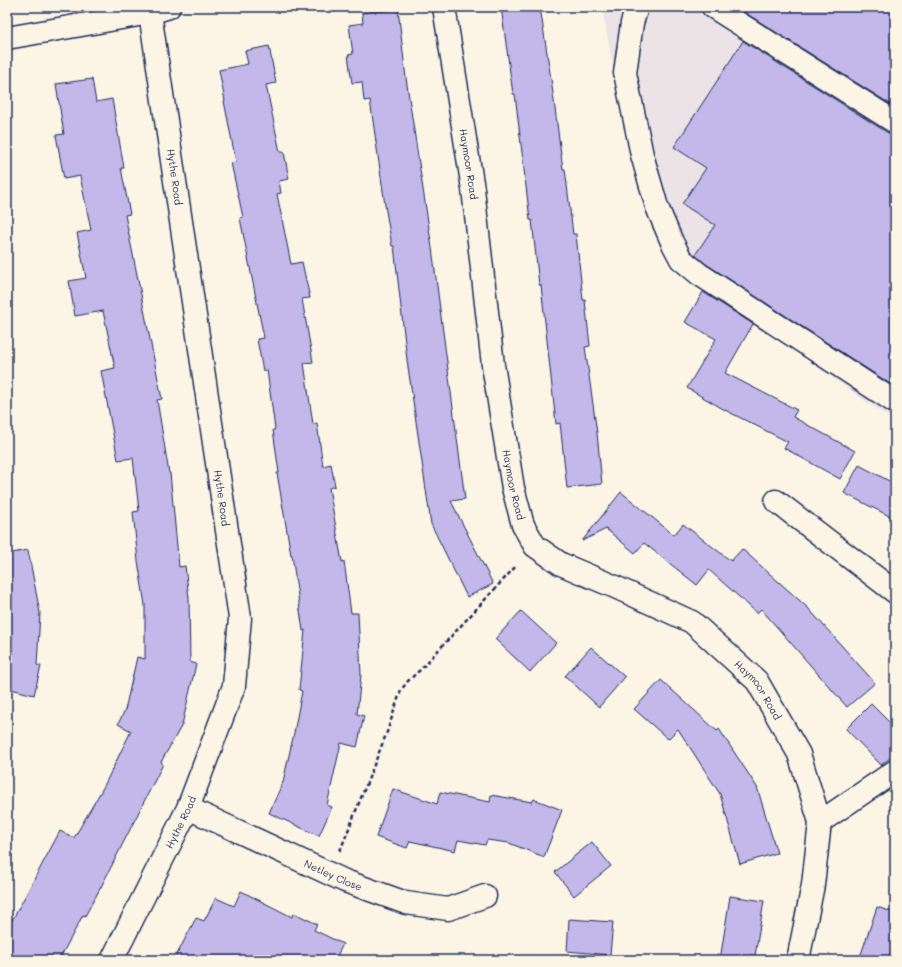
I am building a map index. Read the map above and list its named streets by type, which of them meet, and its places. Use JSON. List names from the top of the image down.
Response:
{
  "streets": {
    "street": ["Haymoor Road", "Hythe Road", "Netley Close"]
  },
  "crossings": [
    ["Hythe Road", "Netley Close"]
  ]
}
